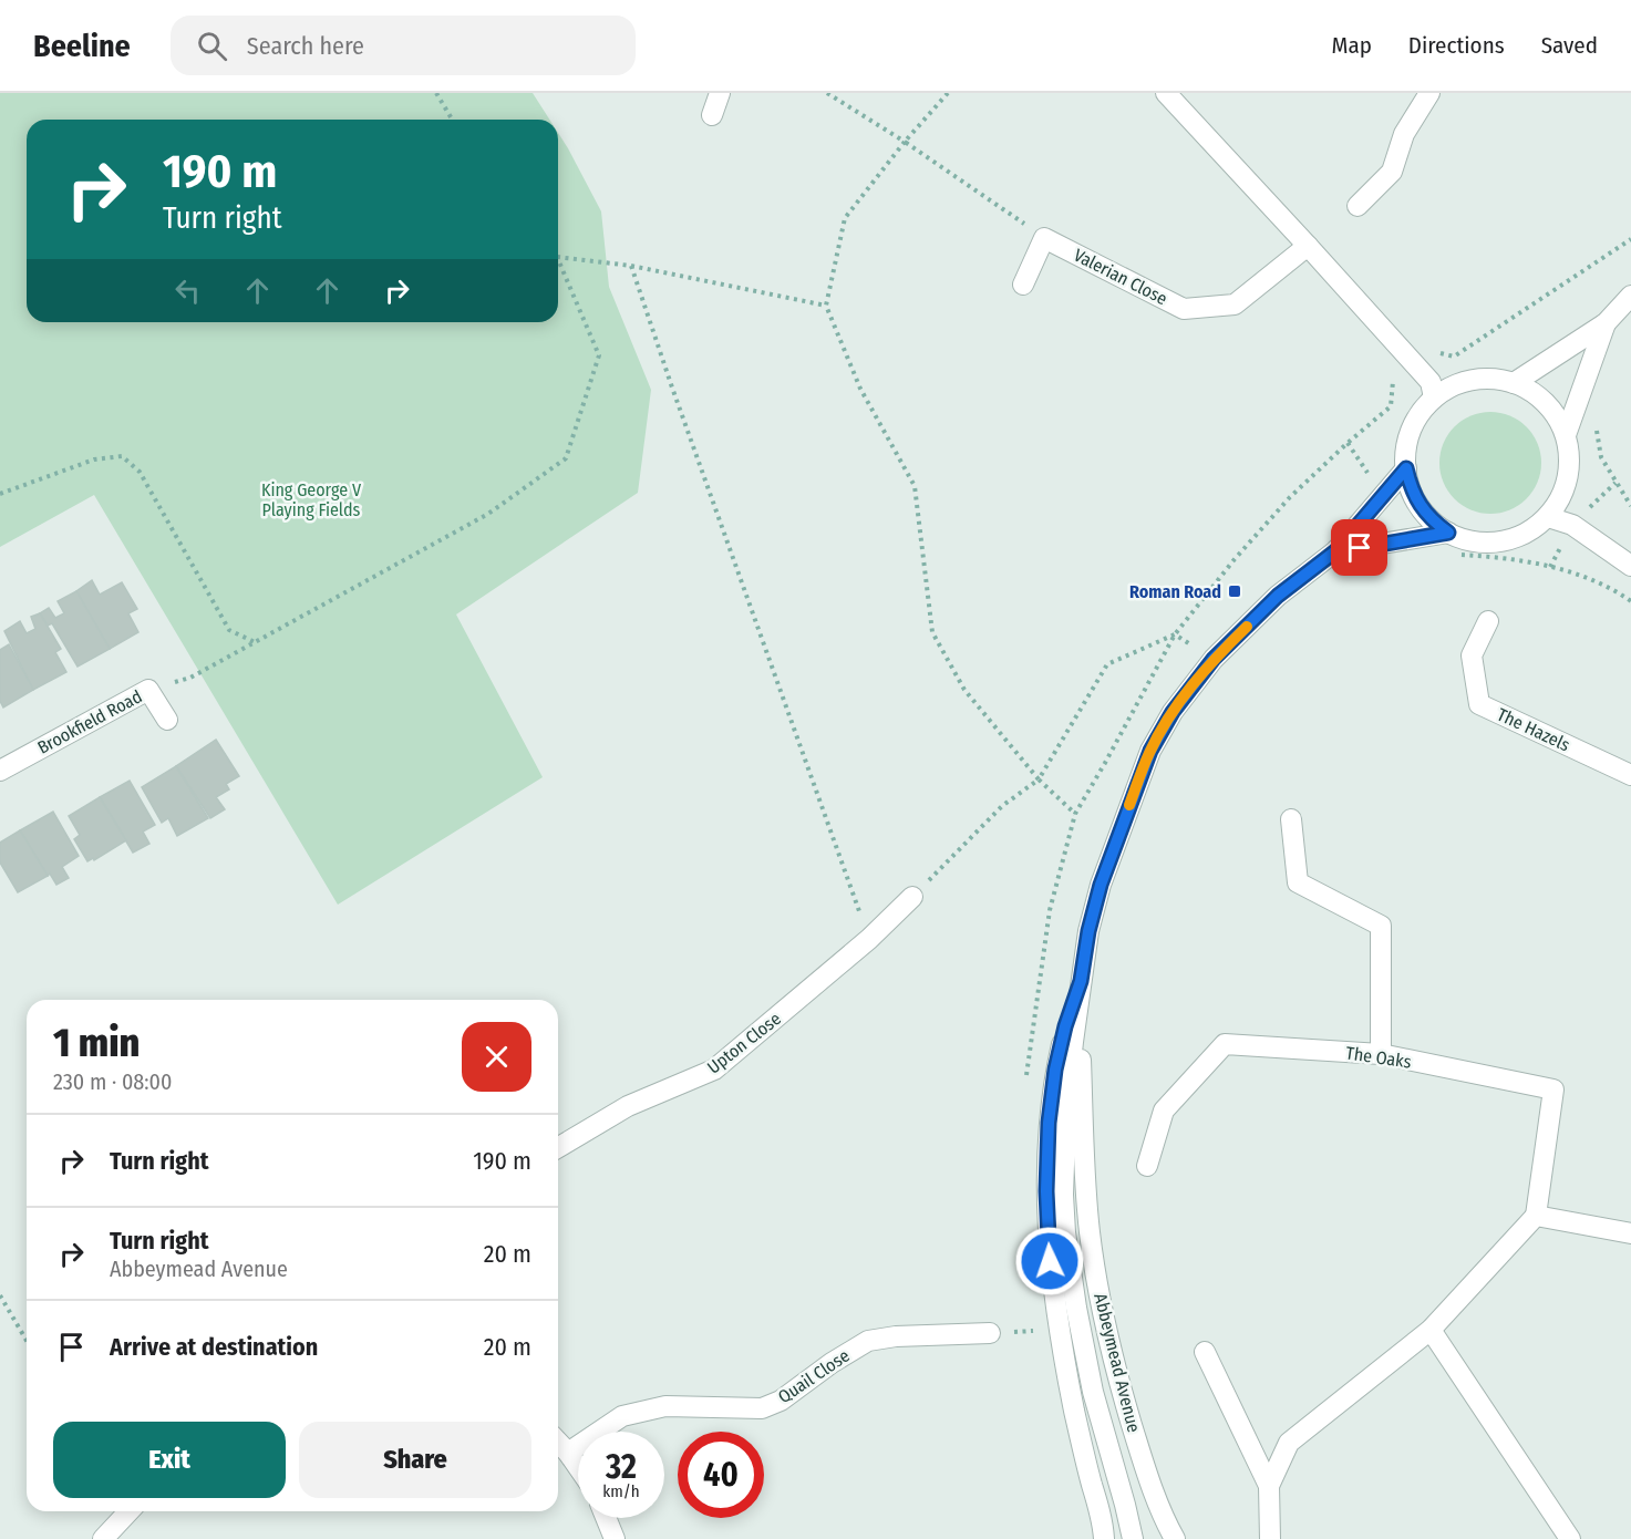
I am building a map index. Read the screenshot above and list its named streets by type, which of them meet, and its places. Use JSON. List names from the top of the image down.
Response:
{
  "streets": {
    "street": [
      "Valerian Close",
      "Brookfield Road",
      "The Hazels",
      "Upton Close",
      "The Oaks",
      "Abbeymead Avenue",
      "Quail Close"
    ]
  },
  "parks": ["King George V Playing Fields"],
  "places": {
    "transit": ["Roman Road"]
  },
  "page": {
    "header": "Beeline",
    "search": "Search here",
    "nav": ["Map", "Directions", "Saved"],
    "turn": ["190 m", "Turn right"],
    "heading": ["1 min", "230 m · 08:00"],
    "list": [
      {
        "name": "Turn right",
        "value": "190 m"
      },
      {
        "name": "Turn right",
        "note": "Abbeymead Avenue",
        "value": "20 m"
      },
      {
        "name": "Arrive at destination",
        "value": "20 m"
      }
    ],
    "buttons": ["Exit", "Share"],
    "speed": "32 km/h",
    "limit": "40"
  }
}
